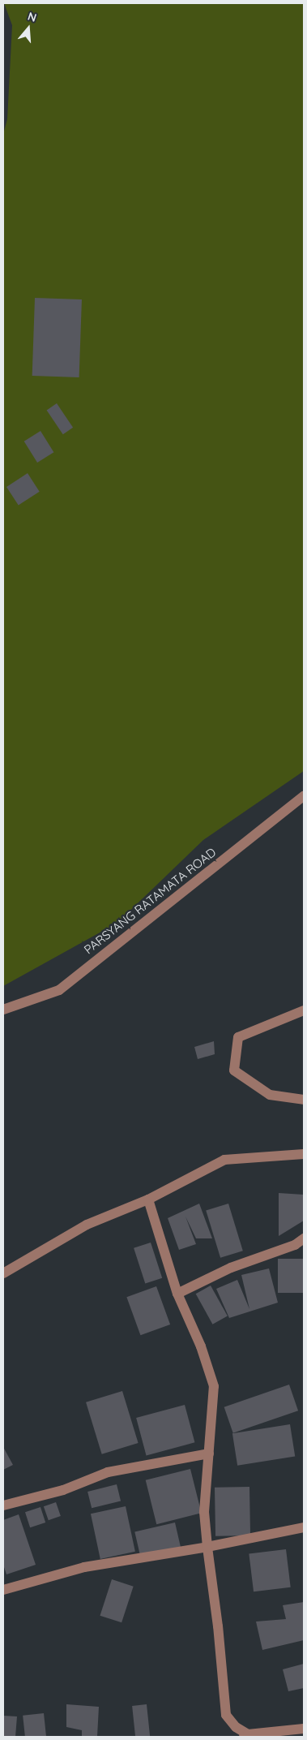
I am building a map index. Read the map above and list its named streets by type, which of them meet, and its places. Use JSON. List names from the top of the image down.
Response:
{
  "streets": {
    "street": ["PARSYANG RATAMATA ROAD"]
  },
  "north": "top"
}
